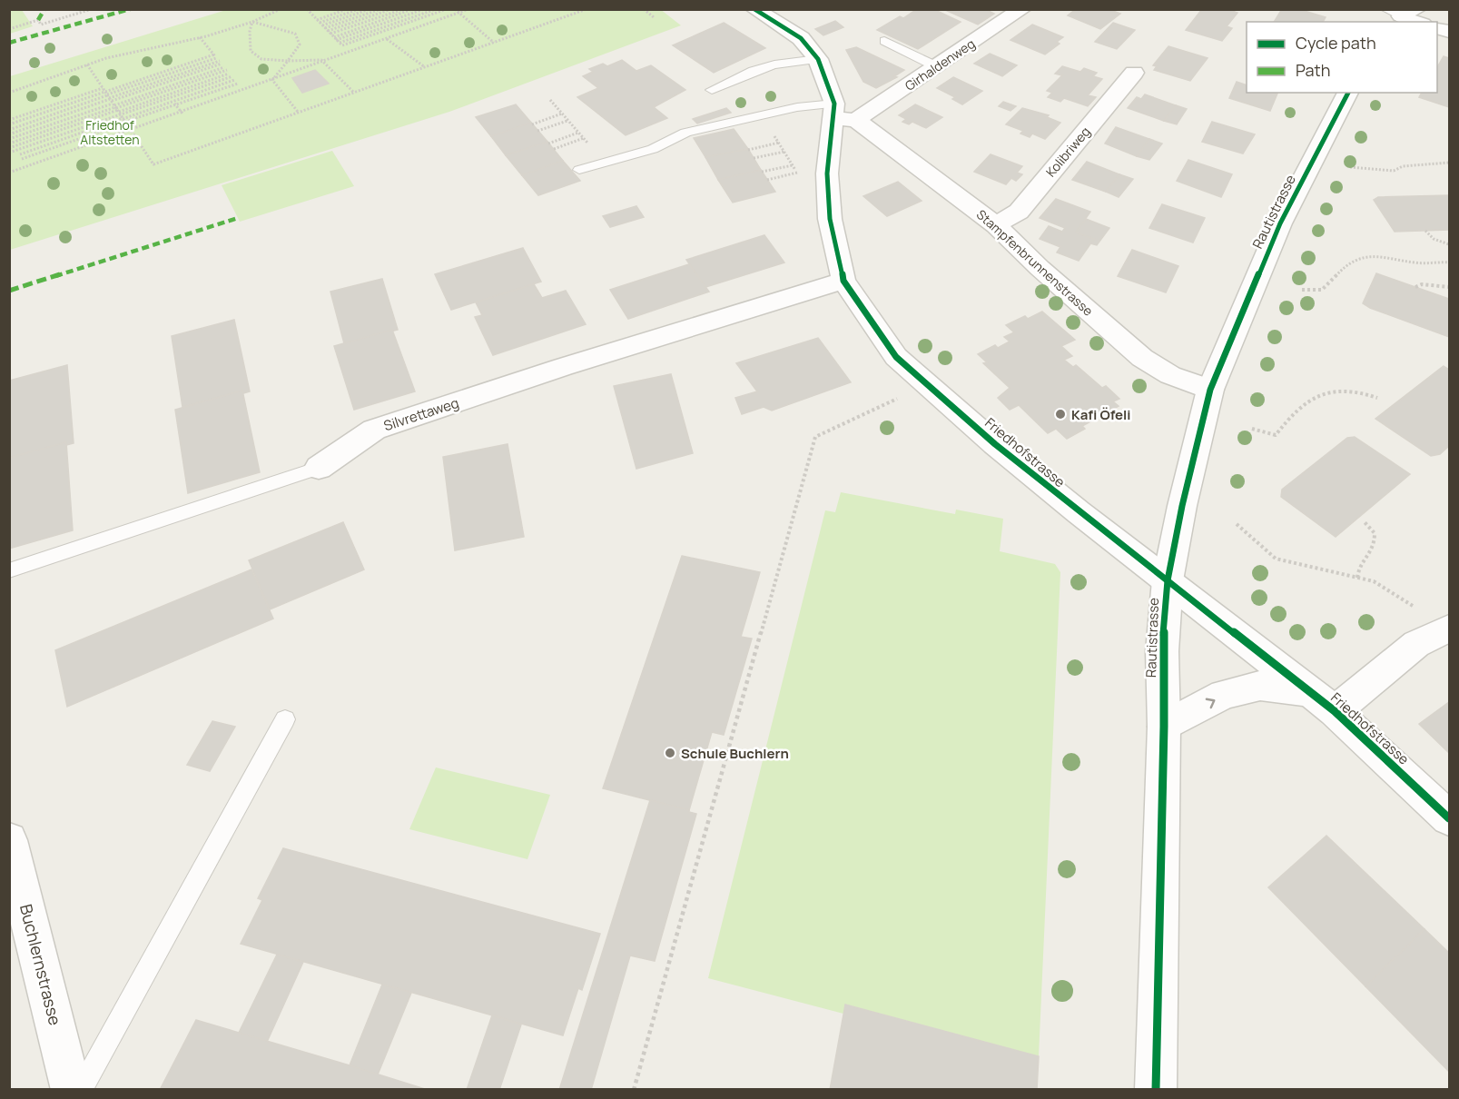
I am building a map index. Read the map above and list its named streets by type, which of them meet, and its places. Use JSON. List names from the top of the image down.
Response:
{
  "streets": {
    "street": [
      "Girhaldenweg",
      "Kolibriweg",
      "Rautistrasse",
      "Stampfenbrunnenstrasse",
      "Silvrettaweg",
      "Friedhofstrasse",
      "Buchlernstrasse"
    ]
  },
  "crossings": [
    ["Girhaldenweg", "Stampfenbrunnenstrasse"],
    ["Girhaldenweg", "Friedhofstrasse"],
    ["Kolibriweg", "Stampfenbrunnenstrasse"],
    ["Rautistrasse", "Stampfenbrunnenstrasse"],
    ["Rautistrasse", "Friedhofstrasse"],
    ["Stampfenbrunnenstrasse", "Friedhofstrasse"],
    ["Silvrettaweg", "Friedhofstrasse"]
  ],
  "parks": ["Friedhof Altstetten"],
  "places": ["Kafi Öfeli", "Schule Buchlern"],
  "legend": ["Cycle path", "Path"]
}
